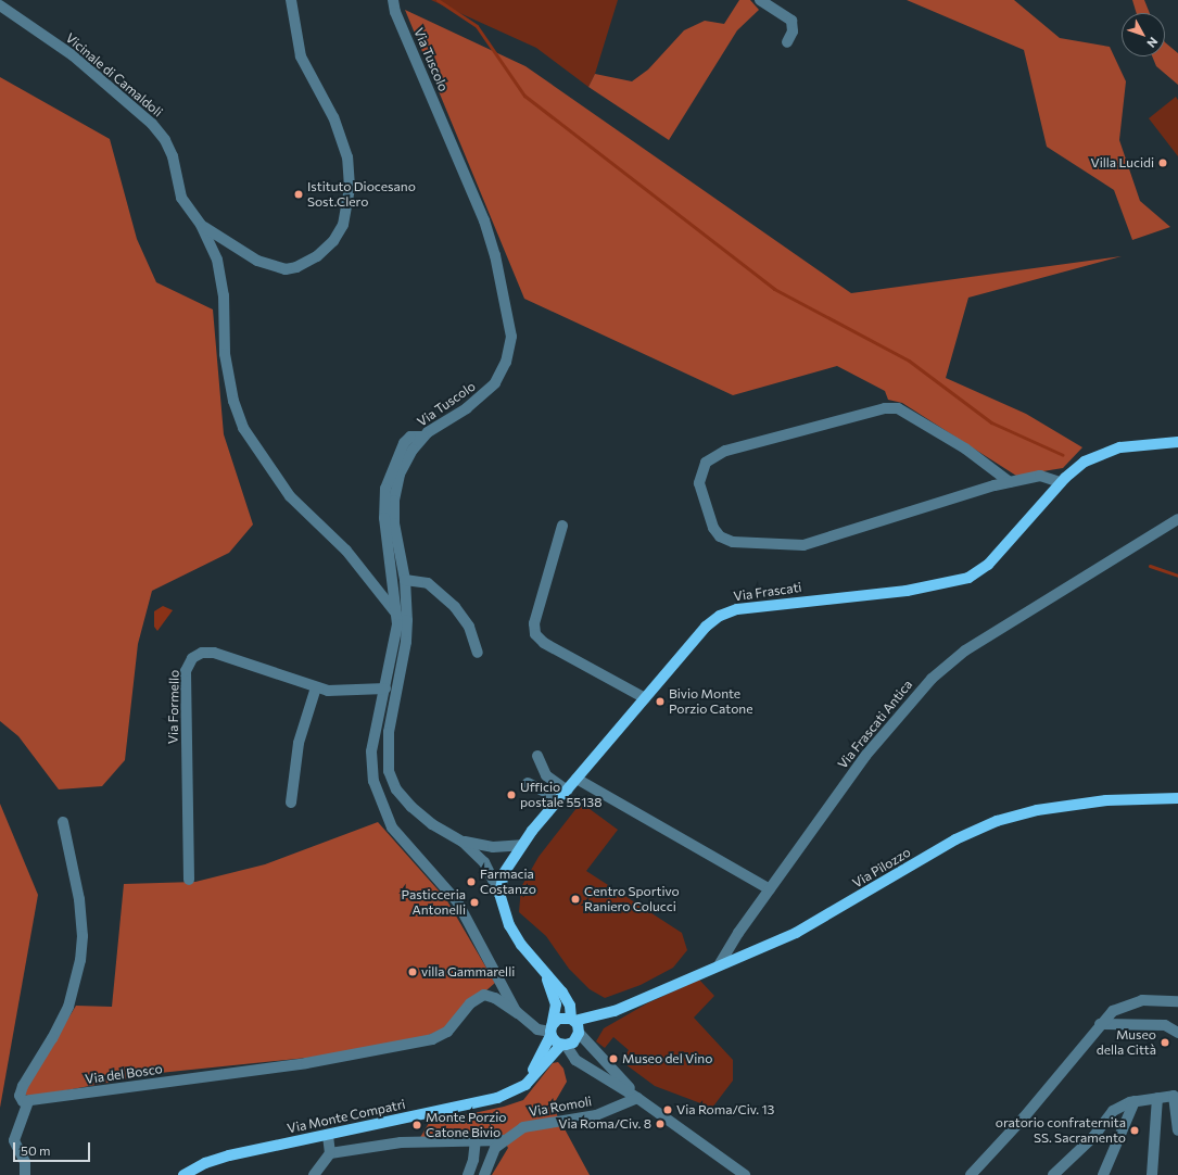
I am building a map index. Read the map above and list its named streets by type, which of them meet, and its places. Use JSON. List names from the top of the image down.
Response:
{
  "streets": {
    "main road": ["Via Frascati", "Via Pilozzo", "Via Monte Compatri"],
    "street": [
      "Via Tuscolo",
      "Vicinale di Camaldoli",
      "Via Formello",
      "Via Frascati Antica",
      "Via del Bosco",
      "Via Romoli"
    ]
  },
  "crossings": [
    ["Via Frascati", "Via Pilozzo"],
    ["Via Frascati", "Via Monte Compatri"],
    ["Via Frascati Antica", "Via Pilozzo"],
    ["Via Pilozzo", "Via Monte Compatri"]
  ],
  "places": [
    "Villa Lucidi",
    "Istituto Diocesano Sost.Clero",
    "Bivio Monte Porzio Catone",
    "Ufficio postale 55138",
    "Farmacia Costanzo",
    "Centro Sportivo Raniero Colucci",
    "Pasticceria Antonelli",
    "villa Gammarelli",
    "Museo della Città",
    "Museo del Vino",
    "Via Roma/Civ. 13",
    "Via Roma/Civ. 8",
    "Monte Porzio Catone Bivio",
    "oratorio confraternita SS. Sacramento"
  ],
  "scale_bar": "50 m",
  "north": "bottom right"
}
